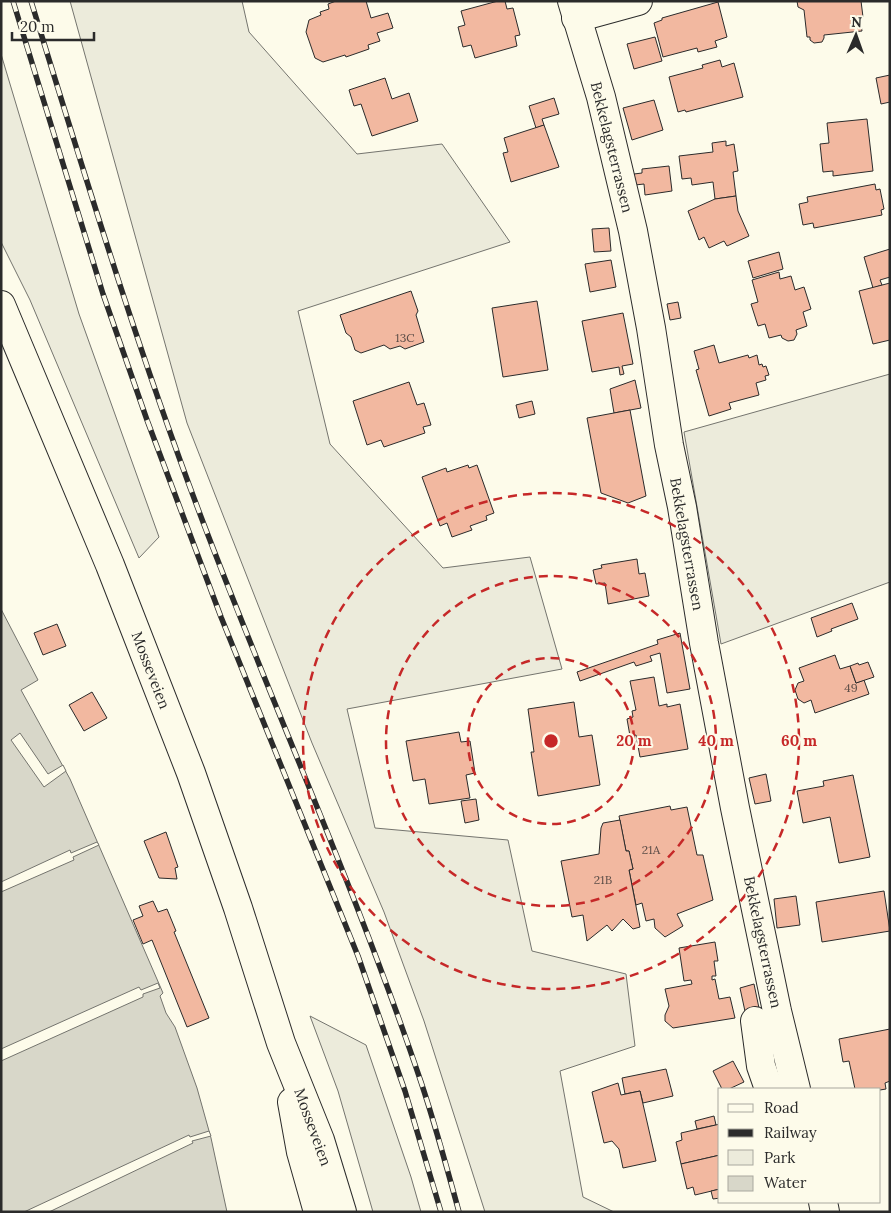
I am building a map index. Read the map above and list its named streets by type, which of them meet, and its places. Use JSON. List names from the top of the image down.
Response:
{
  "streets": {
    "main road": ["Bekkelagsterrassen", "Mosseveien"]
  },
  "house_numbers": [
    "13C",
    "49",
    "21A",
    "21B"
  ],
  "legend": [
    "Road",
    "Railway",
    "Park",
    "Water"
  ],
  "scale_bar": "20 m",
  "north": "top",
  "rings": ["20 m", "40 m", "60 m"]
}
